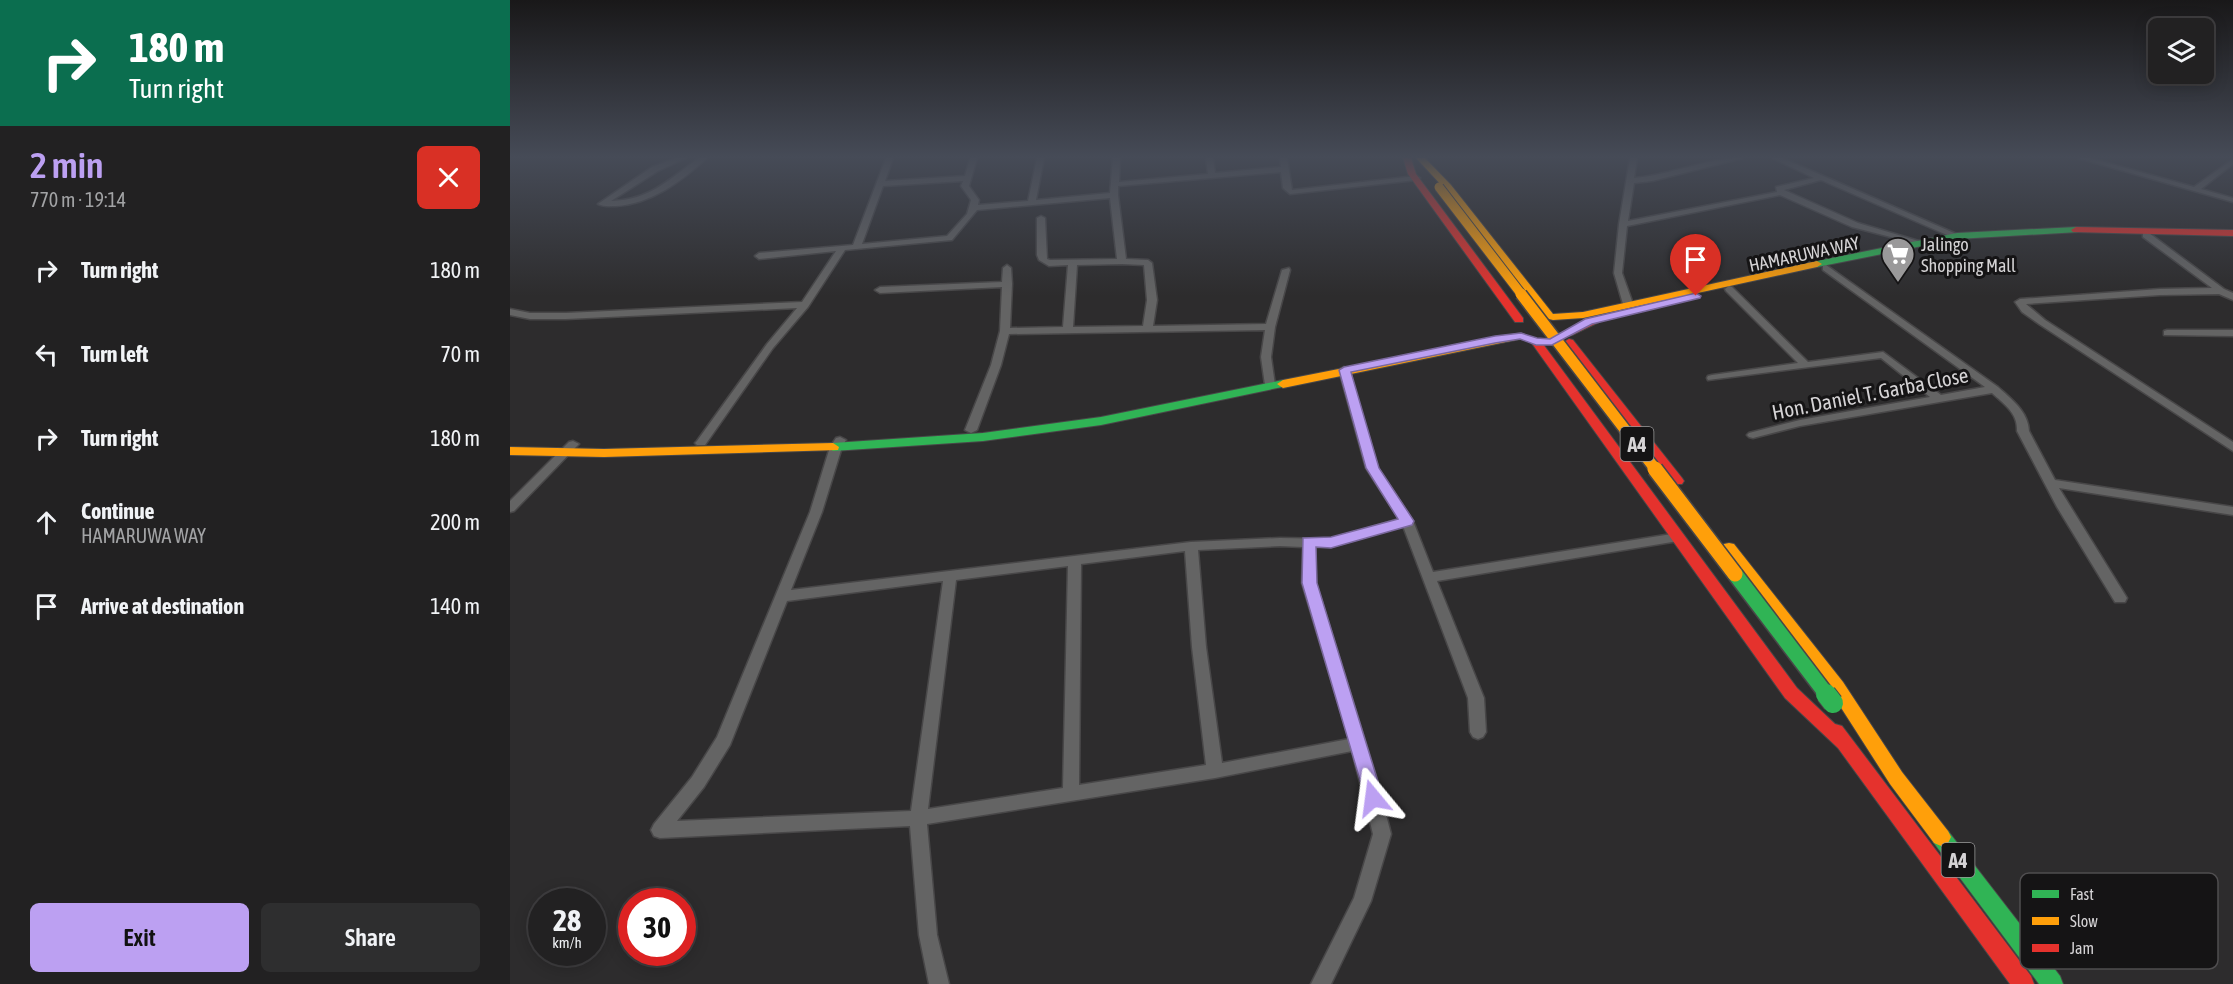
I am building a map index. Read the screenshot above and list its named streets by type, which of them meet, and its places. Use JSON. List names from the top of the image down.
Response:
{
  "streets": {
    "main road": ["HAMARUWA WAY", "A4"],
    "street": ["Hon. Daniel T. Garba Close"]
  },
  "crossings": [
    ["HAMARUWA WAY", "A4"]
  ],
  "places": {
    "supermarket": ["Jalingo Shopping Mall"]
  },
  "legend": ["Fast", "Slow", "Jam"],
  "page": {
    "turn": ["180 m", "Turn right"],
    "heading": ["2 min", "770 m · 19:14"],
    "list": [
      {
        "name": "Turn right",
        "value": "180 m"
      },
      {
        "name": "Turn left",
        "value": "70 m"
      },
      {
        "name": "Turn right",
        "value": "180 m"
      },
      {
        "name": "Continue",
        "note": "HAMARUWA WAY",
        "value": "200 m"
      },
      {
        "name": "Arrive at destination",
        "value": "140 m"
      }
    ],
    "speed": "28 km/h",
    "limit": "30",
    "buttons": ["Exit", "Share"]
  }
}
